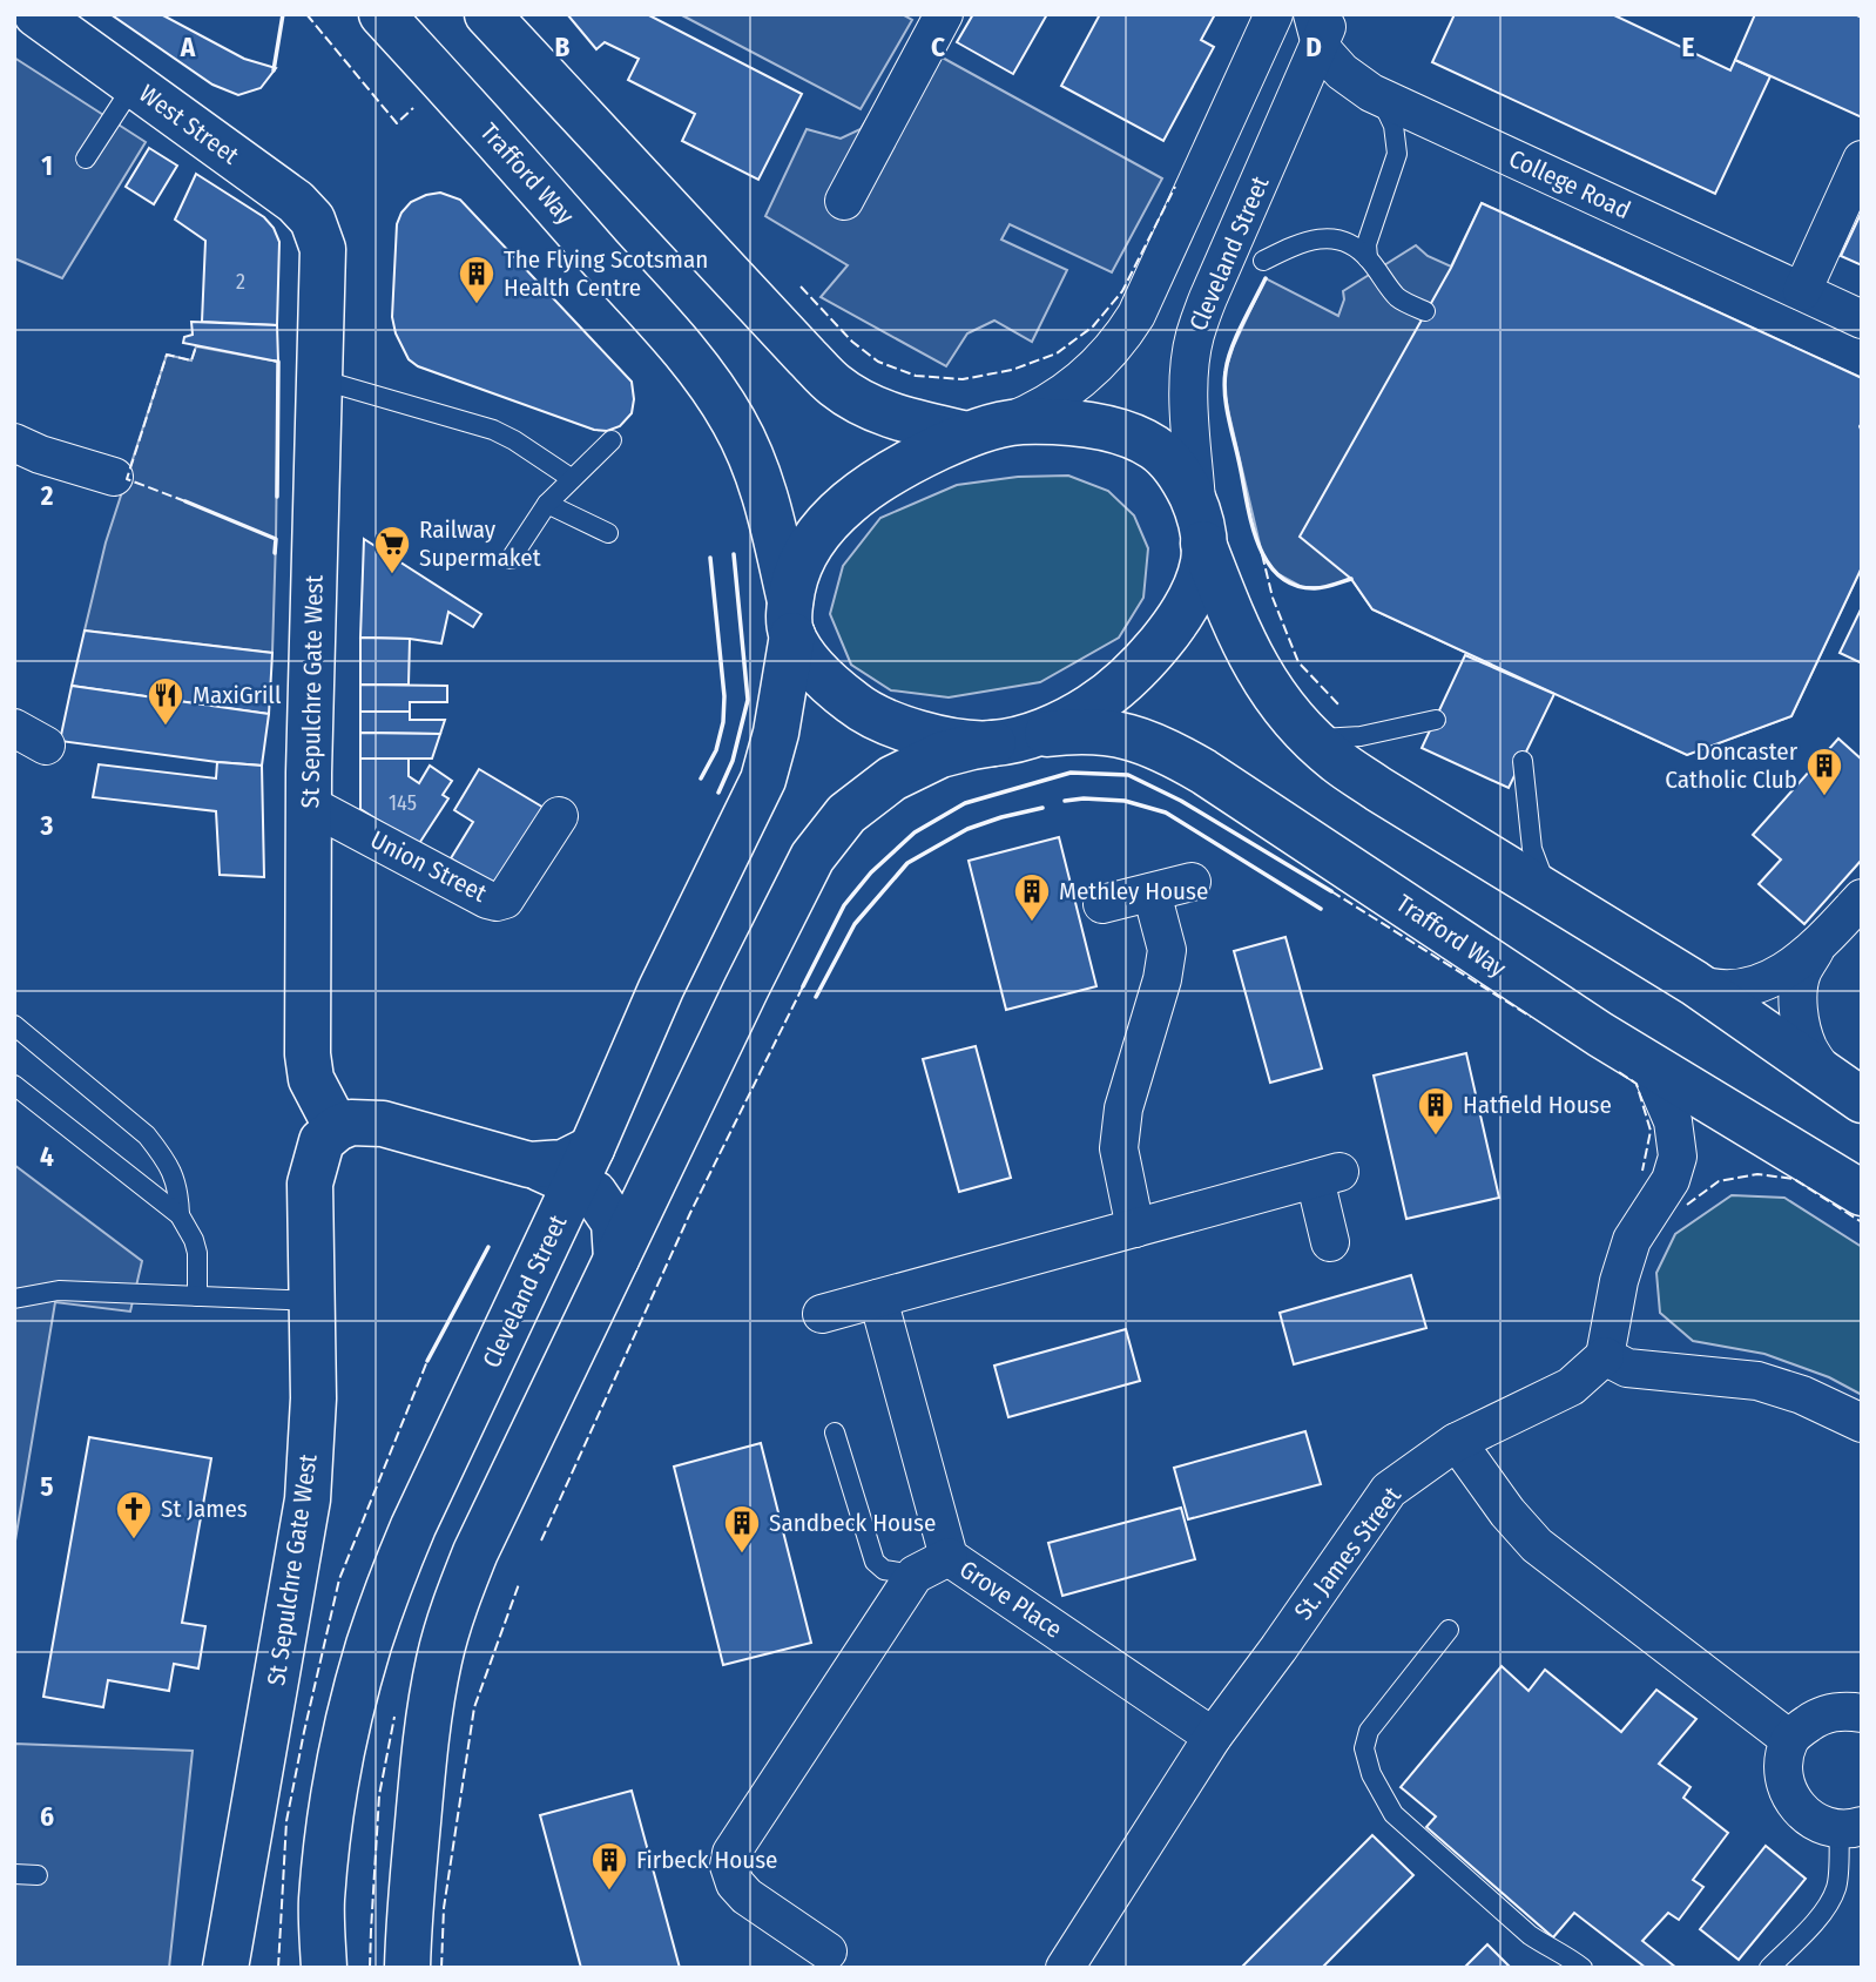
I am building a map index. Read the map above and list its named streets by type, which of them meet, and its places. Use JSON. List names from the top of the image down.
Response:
{
  "streets": {
    "main road": [
      "West Street",
      "Trafford Way",
      "Cleveland Street",
      "St Sepulchre Gate West"
    ],
    "street": [
      "College Road",
      "Union Street",
      "St. James Street",
      "Grove Place"
    ]
  },
  "crossings": [
    ["West Street", "St Sepulchre Gate West"],
    ["Trafford Way", "Cleveland Street"],
    ["College Road", "Cleveland Street"],
    ["St Sepulchre Gate West", "Union Street"],
    ["St. James Street", "Grove Place"]
  ],
  "places": {
    "building": [
      "The Flying Scotsman Health Centre",
      "Doncaster Catholic Club",
      "Methley House",
      "Hatfield House",
      "Sandbeck House",
      "Firbeck House"
    ],
    "supermarket": ["Railway Supermaket"],
    "restaurant": ["MaxiGrill"],
    "church": ["St James"]
  },
  "house_numbers": ["2", "145"],
  "grid": {
    "columns": [
      "A",
      "B",
      "C",
      "D",
      "E"
    ],
    "rows": [
      "1",
      "2",
      "3",
      "4",
      "5",
      "6"
    ]
  }
}
